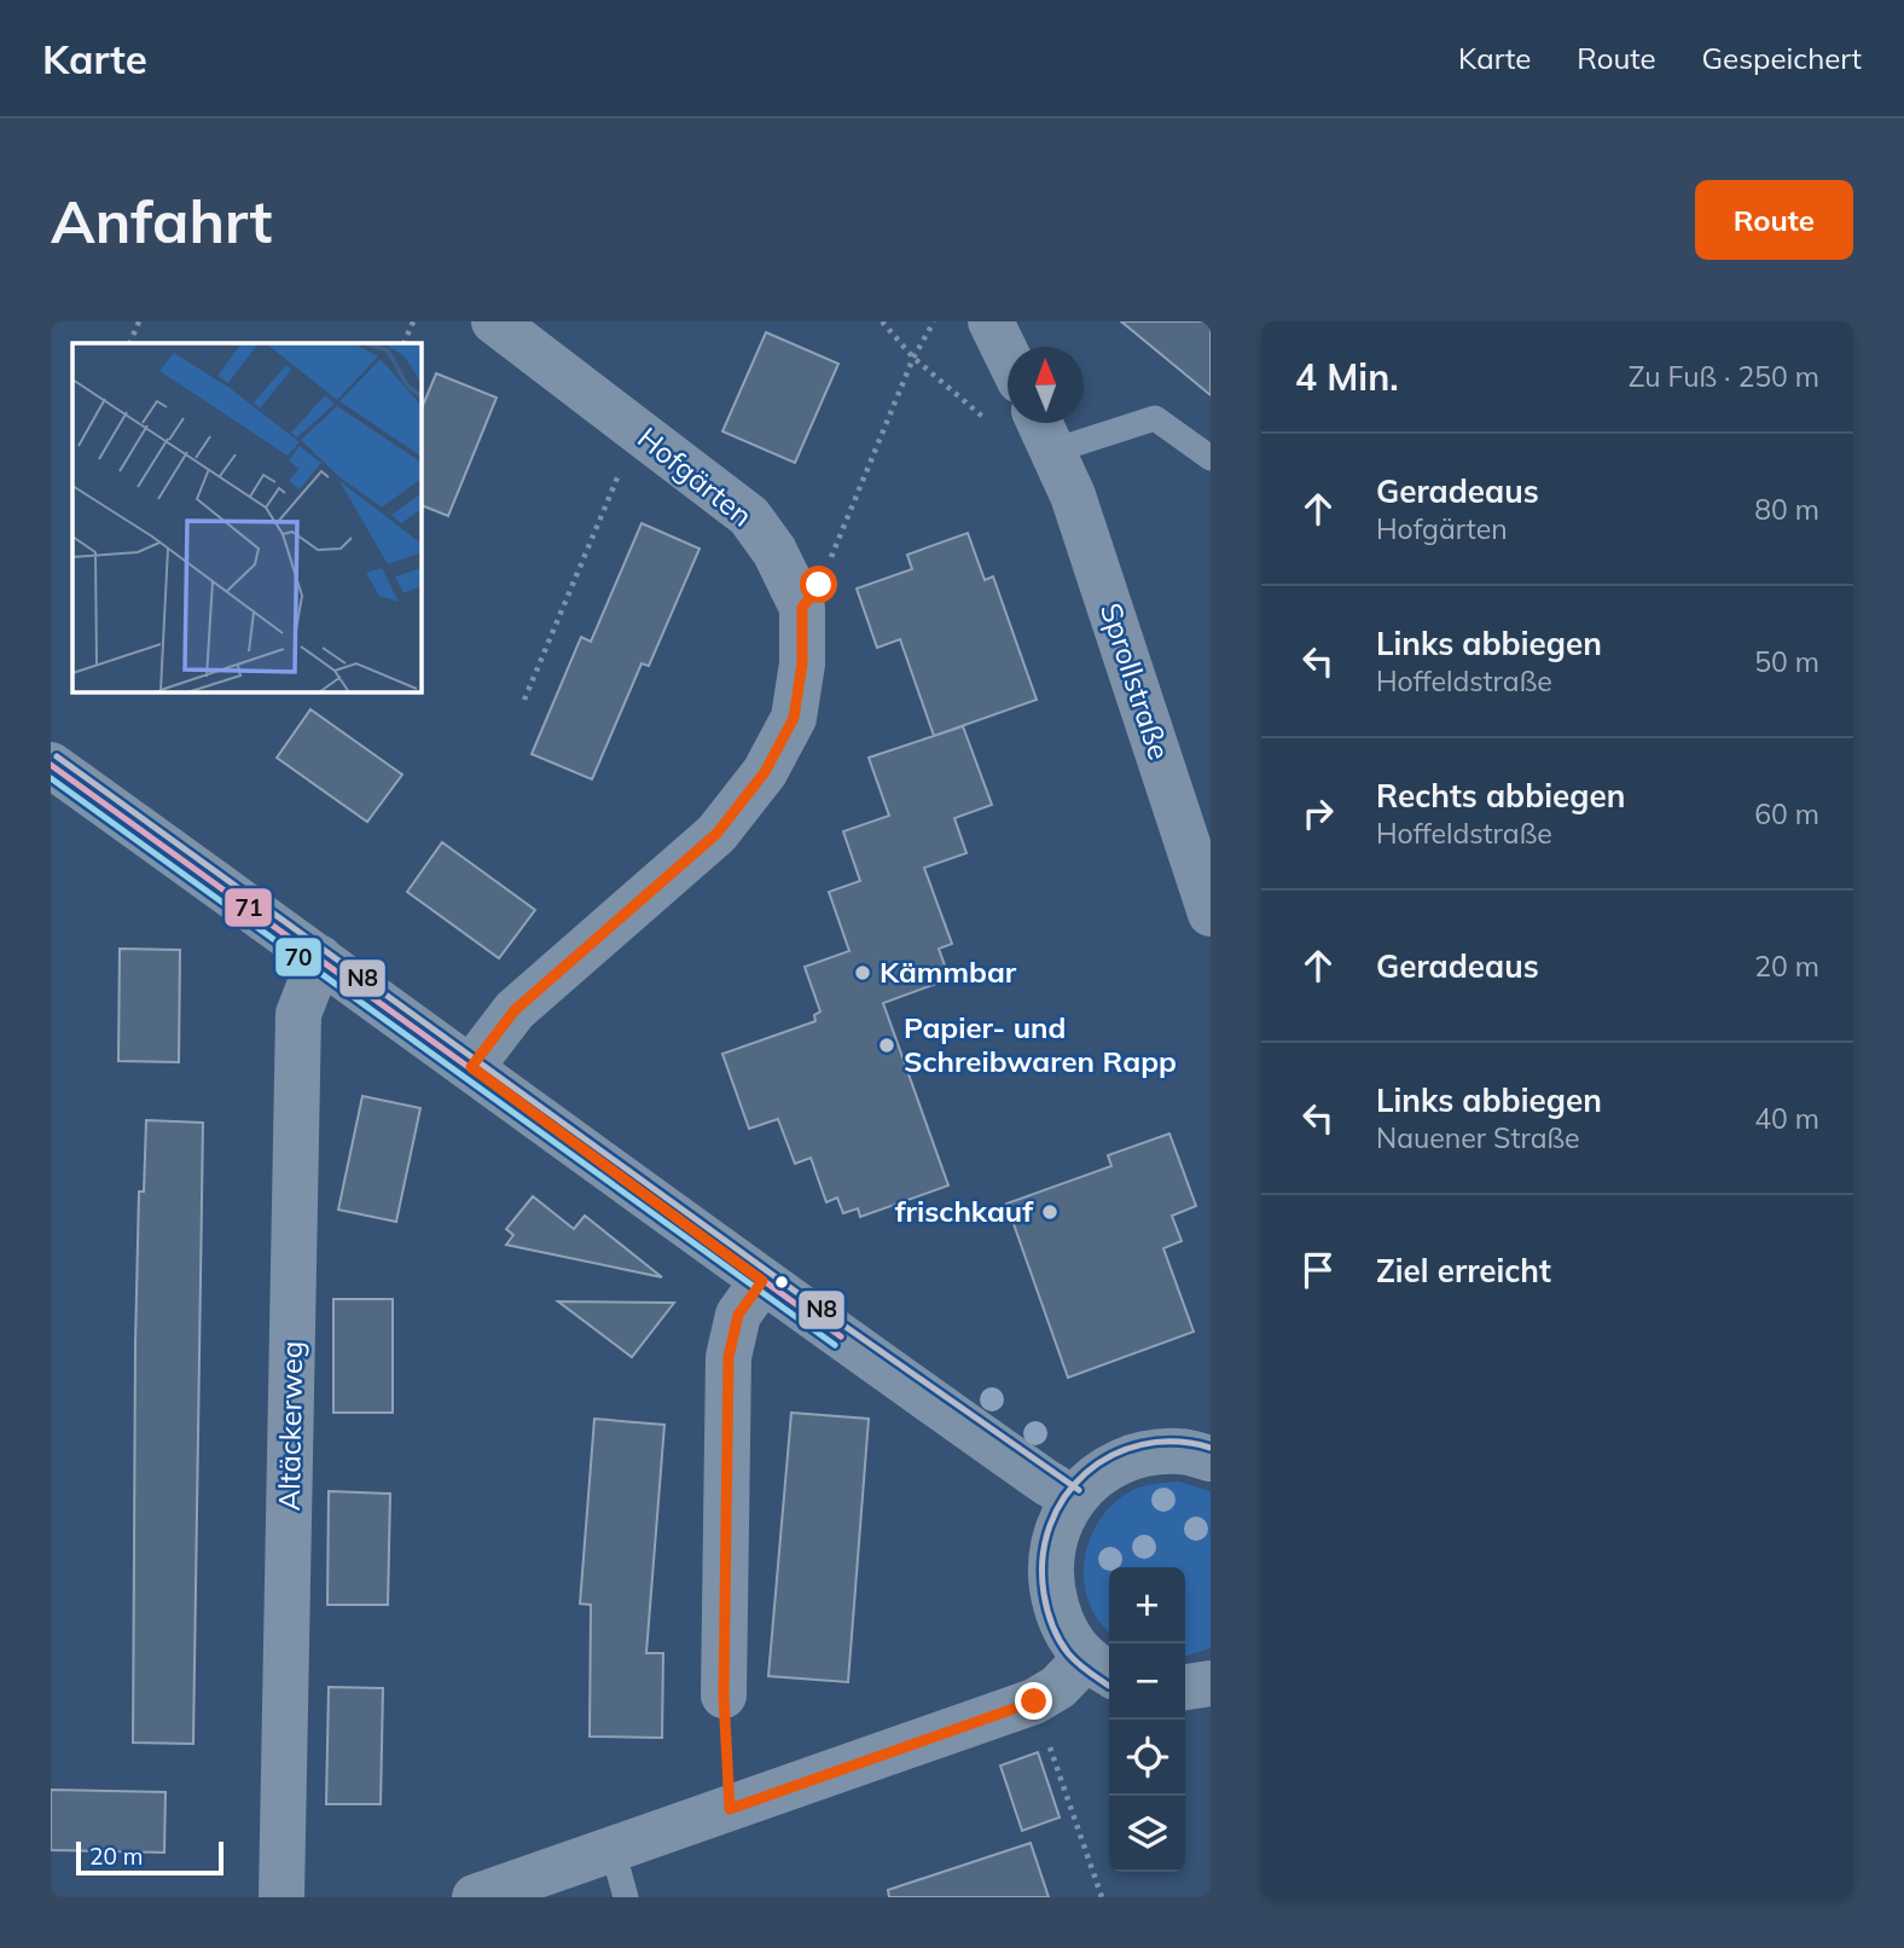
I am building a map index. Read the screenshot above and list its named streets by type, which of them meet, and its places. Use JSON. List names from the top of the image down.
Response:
{
  "streets": {
    "street": ["Hofgärten", "Sprollstraße", "Altäckerweg"]
  },
  "places": ["Kämmbar", "Papier- und Schreibwaren Rapp", "frischkauf"],
  "lines": ["transit line N8", "transit line 71", "transit line 70"],
  "scale_bar": "20 m",
  "north": "top",
  "page": {
    "header": "Karte",
    "nav": ["Karte", "Route", "Gespeichert"],
    "buttons": "Route",
    "title": "Anfahrt",
    "heading": ["4 Min.", "Zu Fuß · 250 m"],
    "list": [
      ["Geradeaus", "Hofgärten", "80 m"],
      ["Links abbiegen", "Hoffeldstraße", "50 m"],
      ["Rechts abbiegen", "Hoffeldstraße", "60 m"],
      ["Geradeaus", "20 m"],
      ["Links abbiegen", "Nauener Straße", "40 m"],
      "Ziel erreicht"
    ],
    "map_buttons": ["+", "−"],
    "scale": "20 m"
  }
}
